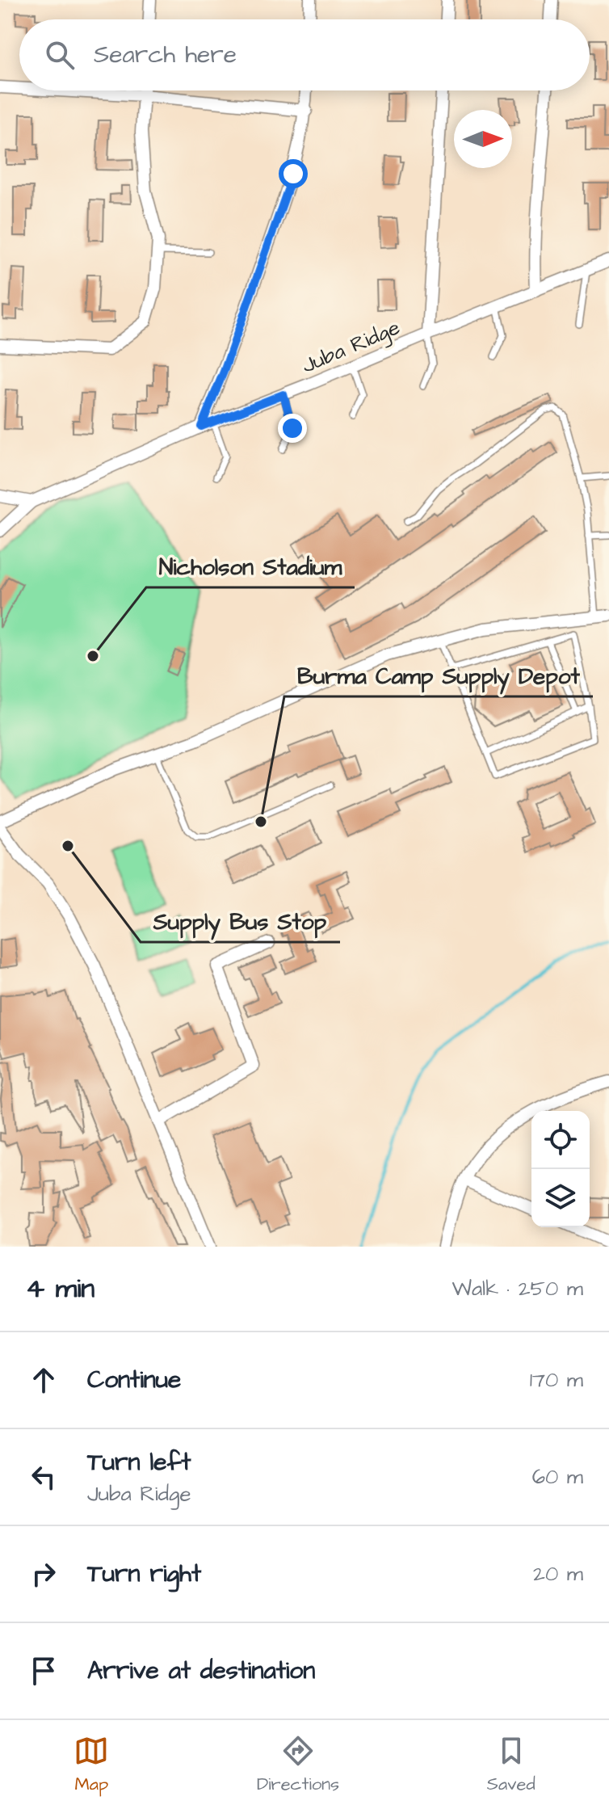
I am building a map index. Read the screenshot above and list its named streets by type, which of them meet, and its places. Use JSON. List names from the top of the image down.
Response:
{
  "streets": {
    "street": ["Juba Ridge"]
  },
  "places": ["Nicholson Stadium", "Burma Camp Supply Depot", "Supply Bus Stop"],
  "north": "right",
  "page": {
    "search": "Search here",
    "heading": ["4 min", "Walk · 250 m"],
    "list": [
      ["Continue", "170 m"],
      ["Turn left", "Juba Ridge", "60 m"],
      ["Turn right", "20 m"],
      "Arrive at destination"
    ],
    "nav": ["Map", "Directions", "Saved"]
  }
}
